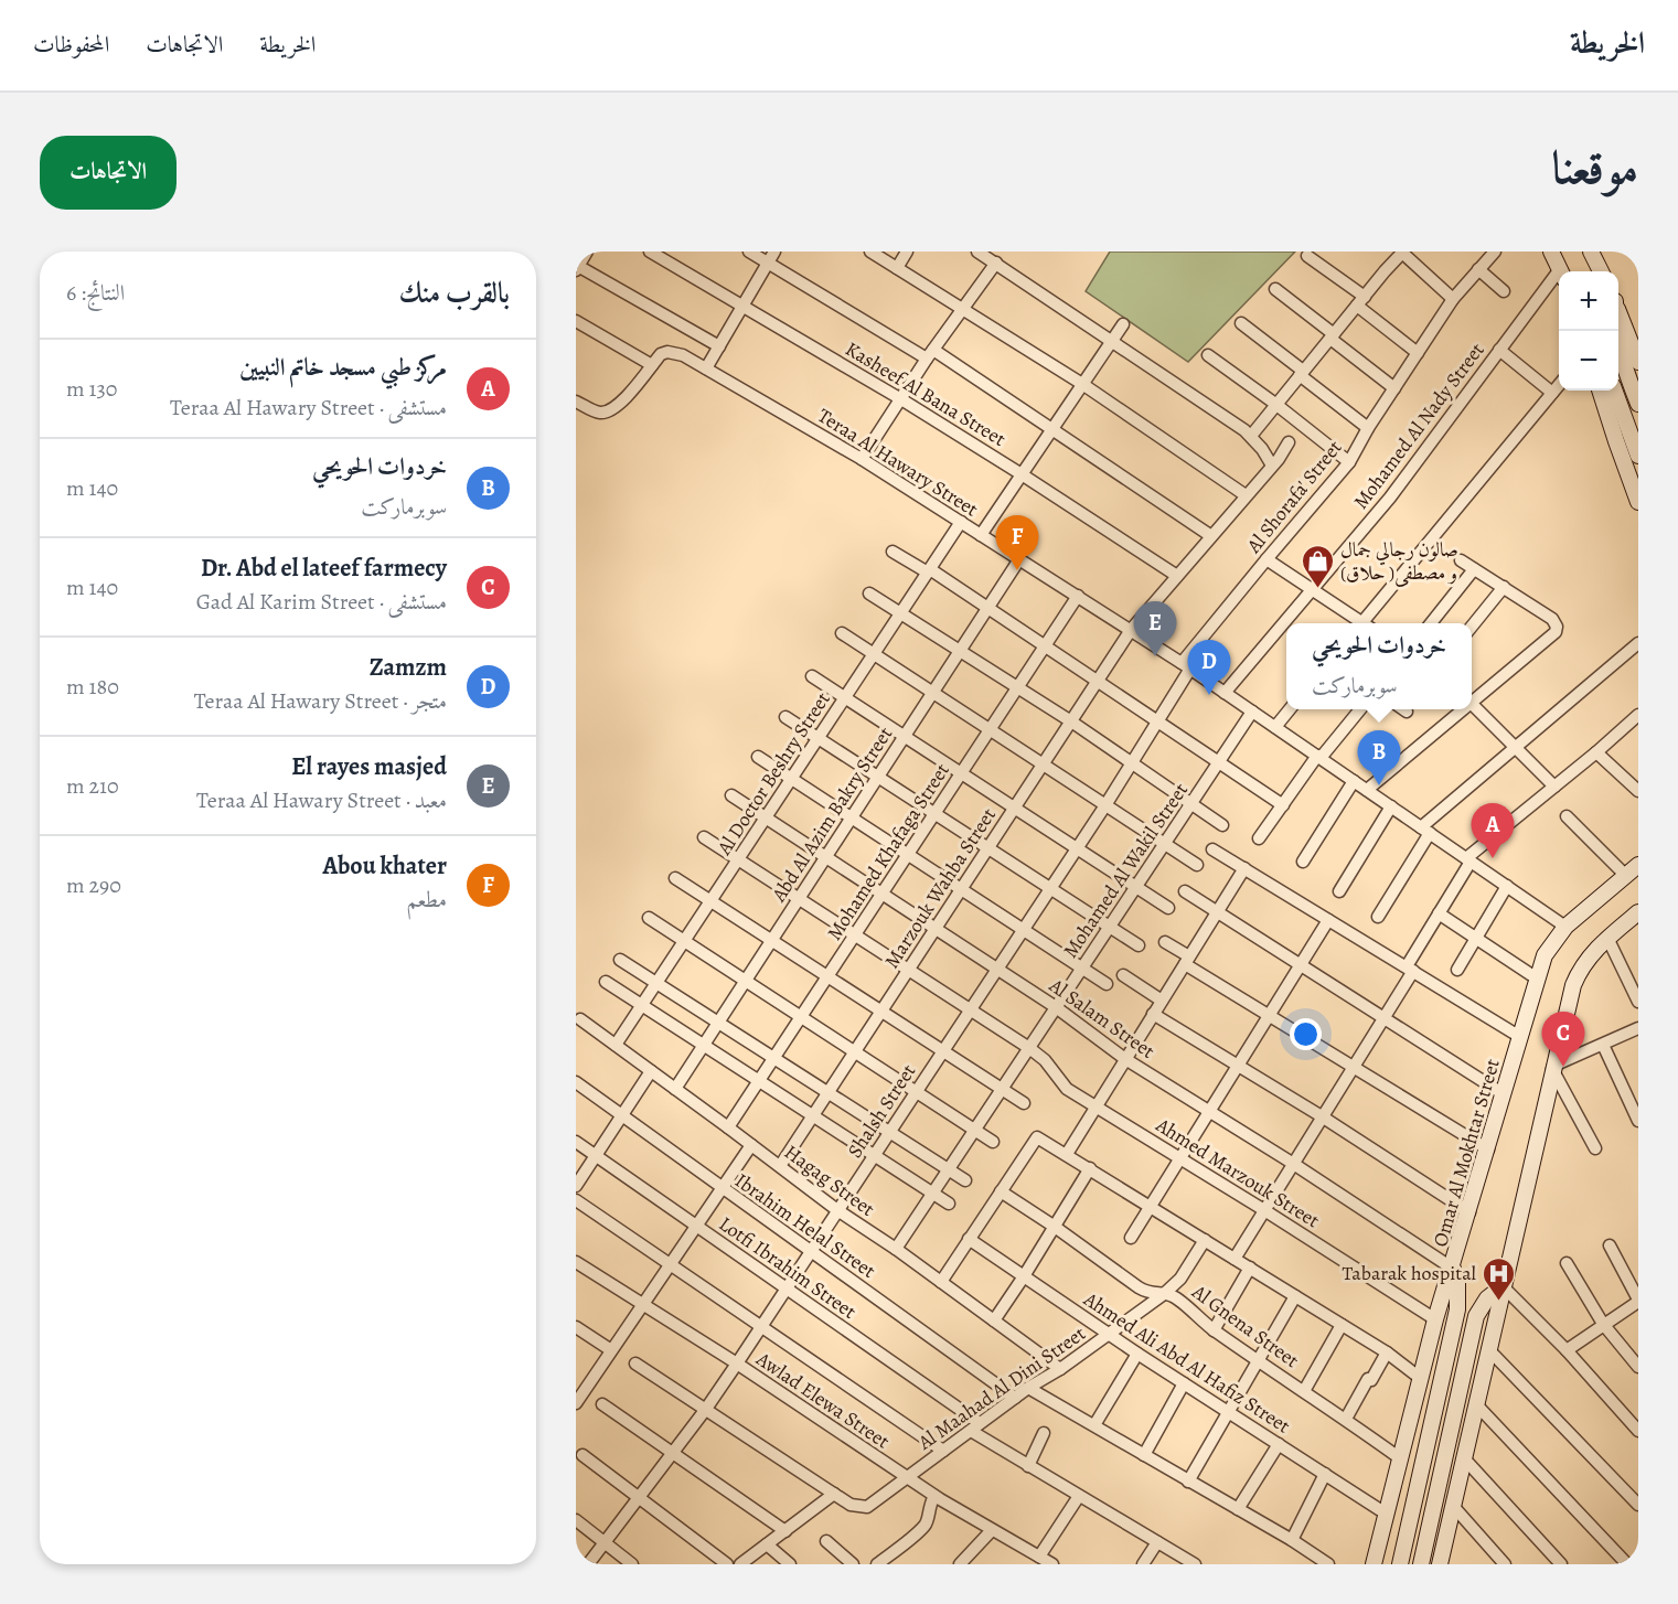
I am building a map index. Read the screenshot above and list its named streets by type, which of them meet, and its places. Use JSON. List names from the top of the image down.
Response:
{
  "streets": {
    "main road": ["Omar Al Mokhtar Street"],
    "street": [
      "Kasheef Al Bana Street",
      "Mohamed Al Nady Street",
      "Teraa Al Hawary Street",
      "Al Shorafa' Street",
      "Al Doctor Beshry Street",
      "Abd Al Azim Bakry Street",
      "Mohamed Khafaga Street",
      "Mohamed Al Wakil Street",
      "Marzouk Wahba Street",
      "Al Salam Street",
      "Shalsh Street",
      "Ahmed Marzouk Street",
      "Hagag Street",
      "Ibrahim Helal Street",
      "Lotfi Ibrahim Street",
      "Al Gnena Street",
      "Ahmed Ali Abd Al Hafiz Street",
      "Al Maahad Al Dini Street",
      "Awlad Elewa Street"
    ]
  },
  "crossings": [
    ["Kasheef Al Bana Street", "Marzouk Wahba Street"],
    ["Mohamed Al Nady Street", "Teraa Al Hawary Street"],
    ["Teraa Al Hawary Street", "Al Shorafa' Street"],
    ["Teraa Al Hawary Street", "Al Doctor Beshry Street"],
    ["Teraa Al Hawary Street", "Abd Al Azim Bakry Street"],
    ["Teraa Al Hawary Street", "Mohamed Khafaga Street"],
    ["Teraa Al Hawary Street", "Mohamed Al Wakil Street"],
    ["Teraa Al Hawary Street", "Marzouk Wahba Street"],
    ["Teraa Al Hawary Street", "Shalsh Street"],
    ["Teraa Al Hawary Street", "Omar Al Mokhtar Street"],
    ["Al Shorafa' Street", "Shalsh Street"],
    ["Al Doctor Beshry Street", "Al Salam Street"],
    ["Al Doctor Beshry Street", "Ahmed Marzouk Street"],
    ["Al Doctor Beshry Street", "Hagag Street"],
    ["Abd Al Azim Bakry Street", "Al Salam Street"],
    ["Abd Al Azim Bakry Street", "Ahmed Marzouk Street"],
    ["Abd Al Azim Bakry Street", "Hagag Street"],
    ["Mohamed Khafaga Street", "Al Salam Street"],
    ["Mohamed Khafaga Street", "Ahmed Marzouk Street"],
    ["Mohamed Khafaga Street", "Hagag Street"],
    ["Mohamed Al Wakil Street", "Al Salam Street"],
    ["Mohamed Al Wakil Street", "Ahmed Marzouk Street"],
    ["Mohamed Al Wakil Street", "Hagag Street"],
    ["Marzouk Wahba Street", "Al Salam Street"],
    ["Marzouk Wahba Street", "Ahmed Marzouk Street"],
    ["Marzouk Wahba Street", "Hagag Street"],
    ["Al Salam Street", "Shalsh Street"],
    ["Al Salam Street", "Omar Al Mokhtar Street"],
    ["Shalsh Street", "Ahmed Marzouk Street"],
    ["Shalsh Street", "Hagag Street"],
    ["Shalsh Street", "Ibrahim Helal Street"],
    ["Shalsh Street", "Lotfi Ibrahim Street"],
    ["Shalsh Street", "Al Maahad Al Dini Street"],
    ["Shalsh Street", "Awlad Elewa Street"],
    ["Omar Al Mokhtar Street", "Ahmed Marzouk Street"],
    ["Omar Al Mokhtar Street", "Al Gnena Street"],
    ["Omar Al Mokhtar Street", "Ahmed Ali Abd Al Hafiz Street"],
    ["Hagag Street", "Al Maahad Al Dini Street"],
    ["Ibrahim Helal Street", "Al Maahad Al Dini Street"],
    ["Lotfi Ibrahim Street", "Al Maahad Al Dini Street"],
    ["Al Gnena Street", "Al Maahad Al Dini Street"],
    ["Ahmed Ali Abd Al Hafiz Street", "Al Maahad Al Dini Street"],
    ["Al Maahad Al Dini Street", "Awlad Elewa Street"]
  ],
  "places": {
    "shop": ["صالون رجالي جمال و مصطفى( حلاق)"],
    "hospital": ["Tabarak hospital"]
  },
  "page": {
    "header": "الخريطة",
    "nav": ["الخريطة", "الاتجاهات", "المحفوظات"],
    "title": "موقعنا",
    "buttons": "الاتجاهات",
    "heading": ["بالقرب منك", "النتائج: 6"],
    "map_buttons": ["+", "−"],
    "list": [
      {
        "mark": "A",
        "name": "مركز طبي مسجد خاتم النبيين",
        "note": "مستشفى · Teraa Al Hawary Street",
        "value": "130 m"
      },
      {
        "mark": "B",
        "name": "خردوات الحويحي",
        "note": "سوبرماركت",
        "value": "140 m"
      },
      {
        "mark": "C",
        "name": "Dr. Abd el lateef farmecy",
        "note": "مستشفى · Gad Al Karim Street",
        "value": "140 m"
      },
      {
        "mark": "D",
        "name": "Zamzm",
        "note": "متجر · Teraa Al Hawary Street",
        "value": "180 m"
      },
      {
        "mark": "E",
        "name": "El rayes masjed",
        "note": "معبد · Teraa Al Hawary Street",
        "value": "210 m"
      },
      {
        "mark": "F",
        "name": "Abou khater",
        "note": "مطعم",
        "value": "290 m"
      }
    ],
    "pins": [
      "F",
      "E",
      "D",
      "B",
      "A",
      "C"
    ],
    "popup": ["خردوات الحويحي", "سوبرماركت"]
  }
}
